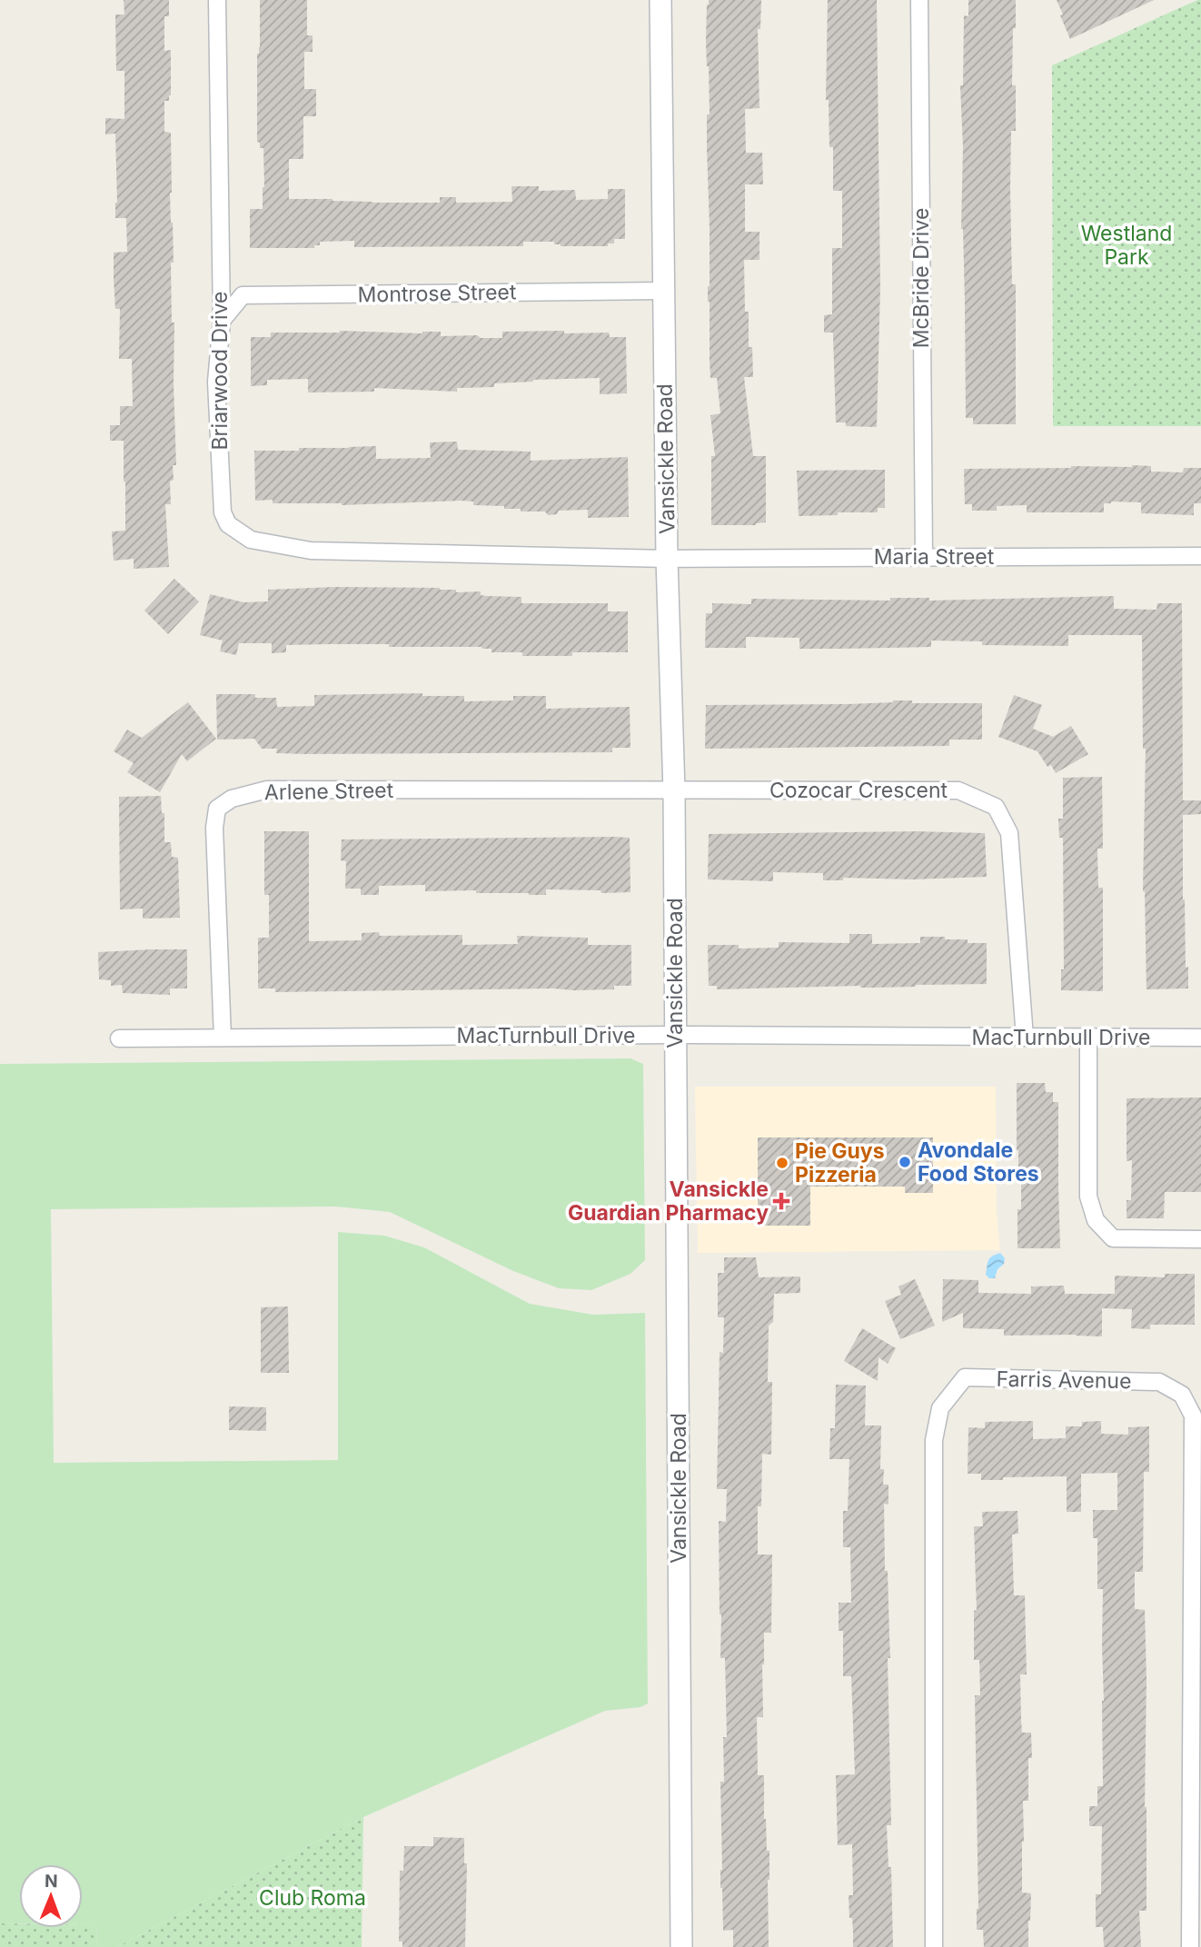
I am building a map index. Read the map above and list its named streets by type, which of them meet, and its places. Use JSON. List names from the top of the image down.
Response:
{
  "streets": {
    "street": [
      "McBride Drive",
      "Montrose Street",
      "Briarwood Drive",
      "Vansickle Road",
      "Maria Street",
      "Cozocar Crescent",
      "Arlene Street",
      "MacTurnbull Drive",
      "Farris Avenue"
    ]
  },
  "crossings": [
    ["McBride Drive", "Maria Street"],
    ["Montrose Street", "Briarwood Drive"],
    ["Montrose Street", "Vansickle Road"],
    ["Briarwood Drive", "Vansickle Road"],
    ["Briarwood Drive", "Maria Street"],
    ["Vansickle Road", "Maria Street"],
    ["Vansickle Road", "Cozocar Crescent"],
    ["Vansickle Road", "Arlene Street"],
    ["Vansickle Road", "MacTurnbull Drive"],
    ["Cozocar Crescent", "Arlene Street"],
    ["Cozocar Crescent", "MacTurnbull Drive"],
    ["Arlene Street", "MacTurnbull Drive"]
  ],
  "parks": ["Westland Park", "Club Roma"],
  "places": {
    "other": ["Avondale Food Stores", "Pie Guys Pizzeria"],
    "health": ["Vansickle Guardian Pharmacy"]
  },
  "north": "top"
}
